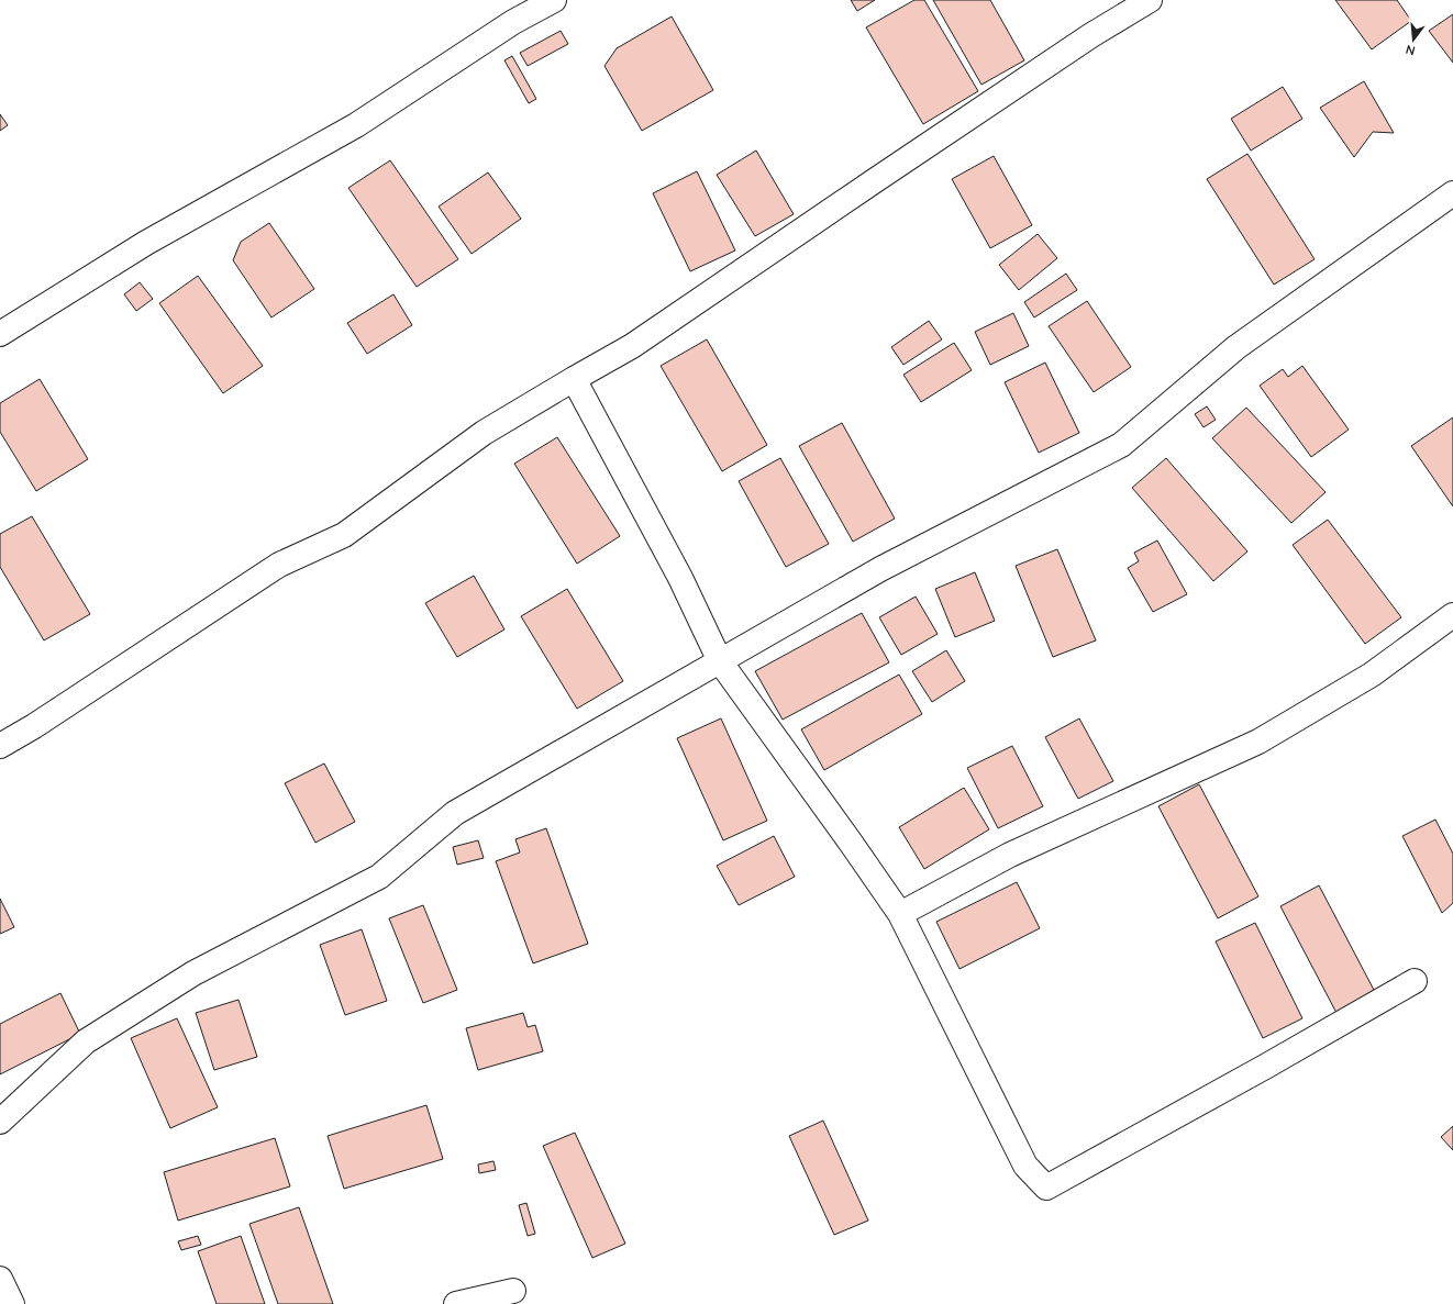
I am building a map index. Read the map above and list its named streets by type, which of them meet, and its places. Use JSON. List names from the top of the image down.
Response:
{
  "north": "bottom"
}
